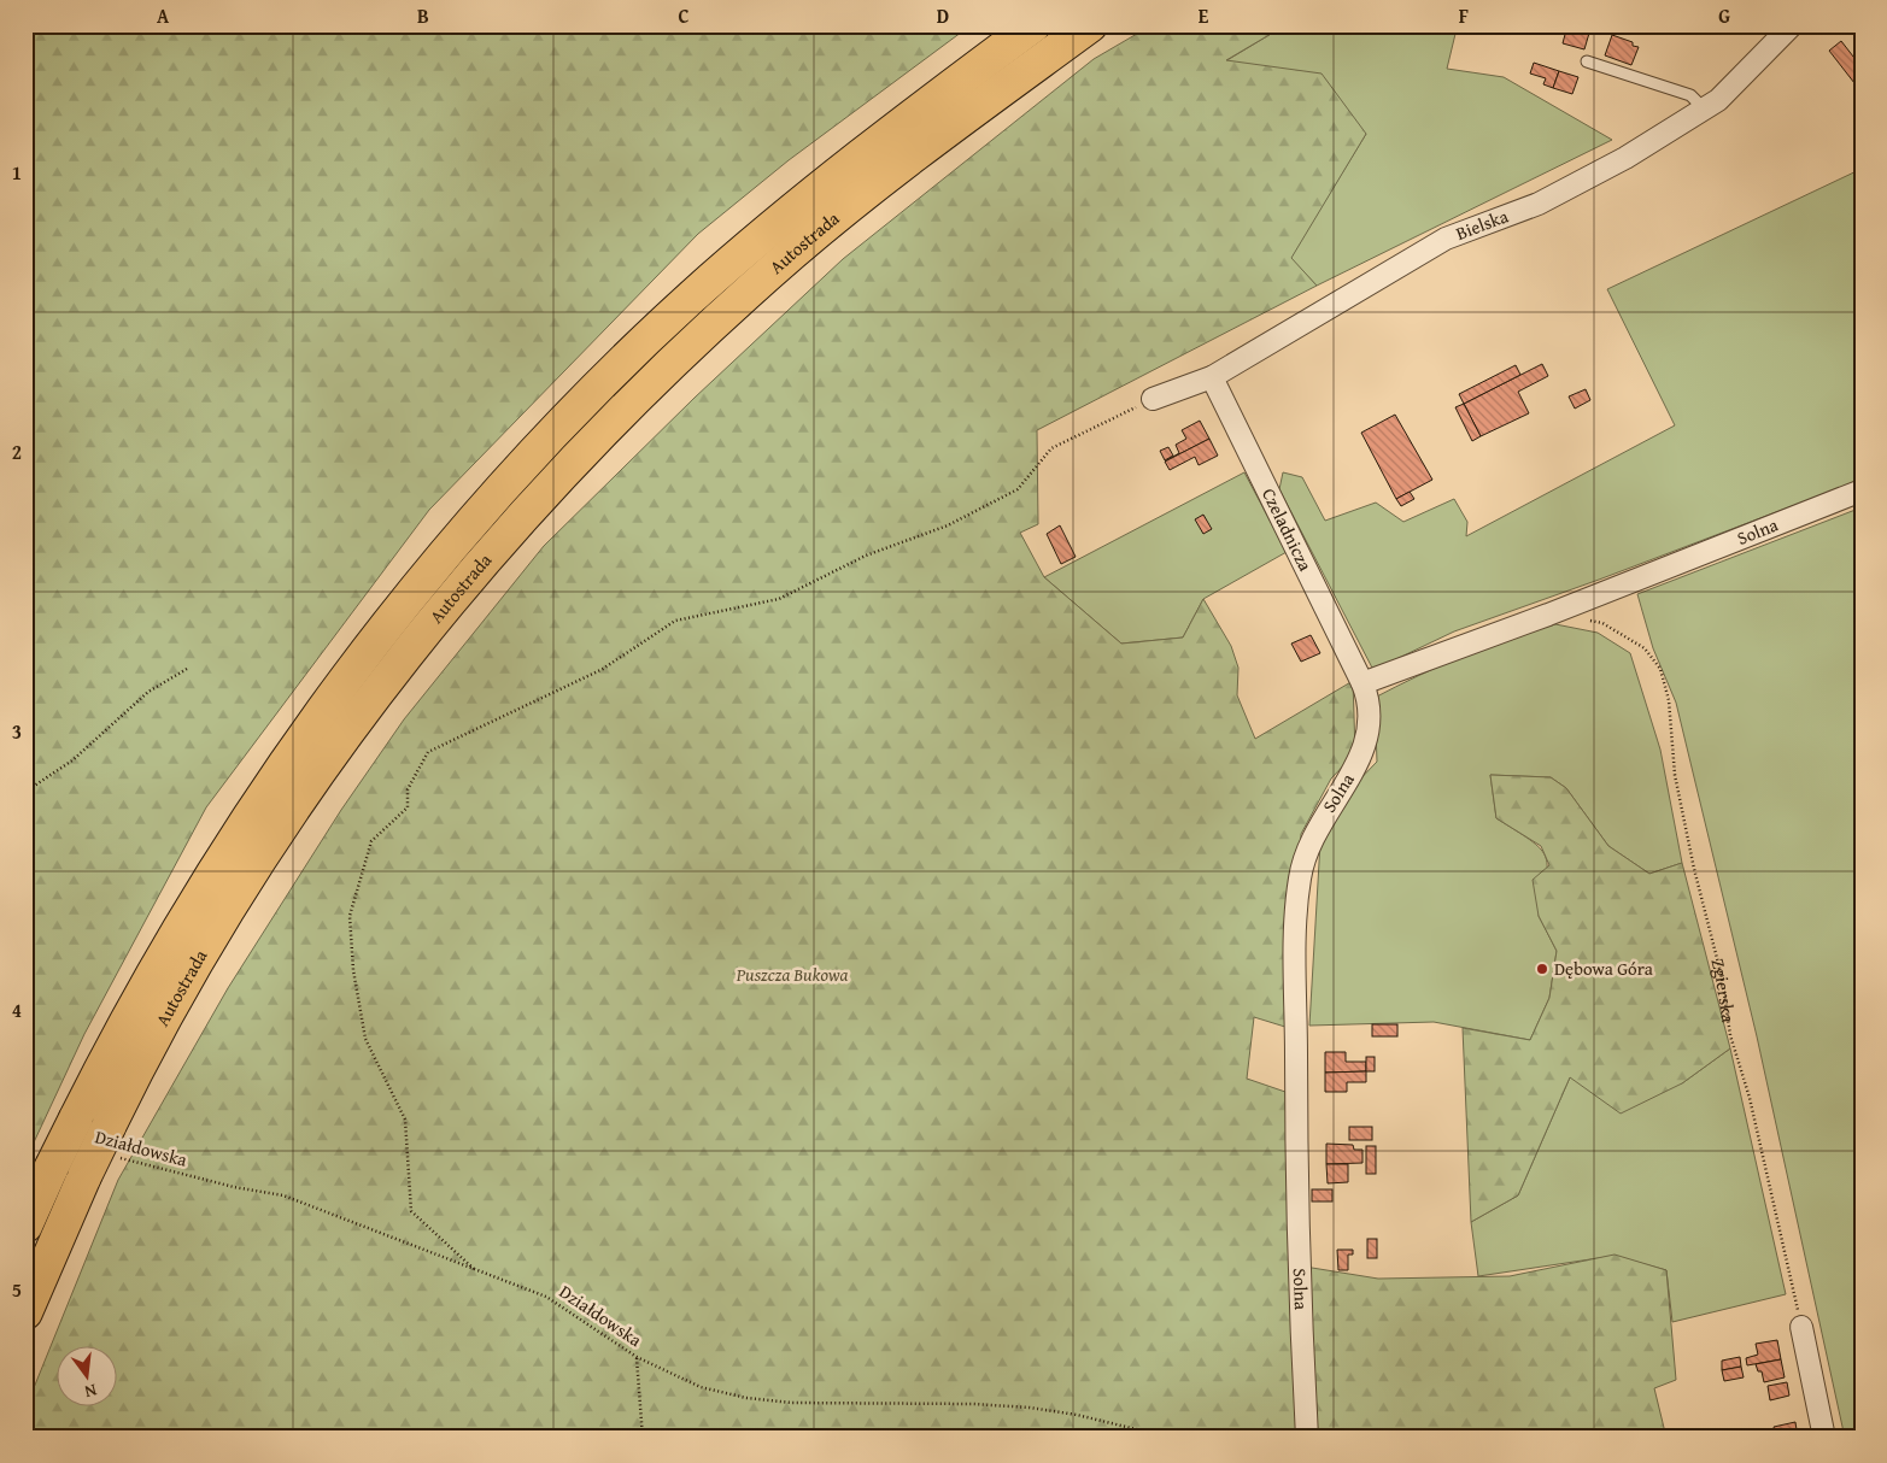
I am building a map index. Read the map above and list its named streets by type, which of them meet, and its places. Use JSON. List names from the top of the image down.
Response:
{
  "streets": {
    "highway": ["Autostrada"],
    "street": ["Bielska", "Czeladnicza", "Solna"],
    "path": ["Zgierska", "Działdowska"]
  },
  "crossings": [
    ["Bielska", "Czeladnicza"],
    ["Autostrada", "Działdowska"],
    ["Czeladnicza", "Solna"]
  ],
  "parks": ["Puszcza Bukowa"],
  "places": ["Dębowa Góra"],
  "north": "bottom",
  "grid": {
    "columns": [
      "A",
      "B",
      "C",
      "D",
      "E",
      "F",
      "G"
    ],
    "rows": [
      "1",
      "2",
      "3",
      "4",
      "5"
    ]
  }
}
